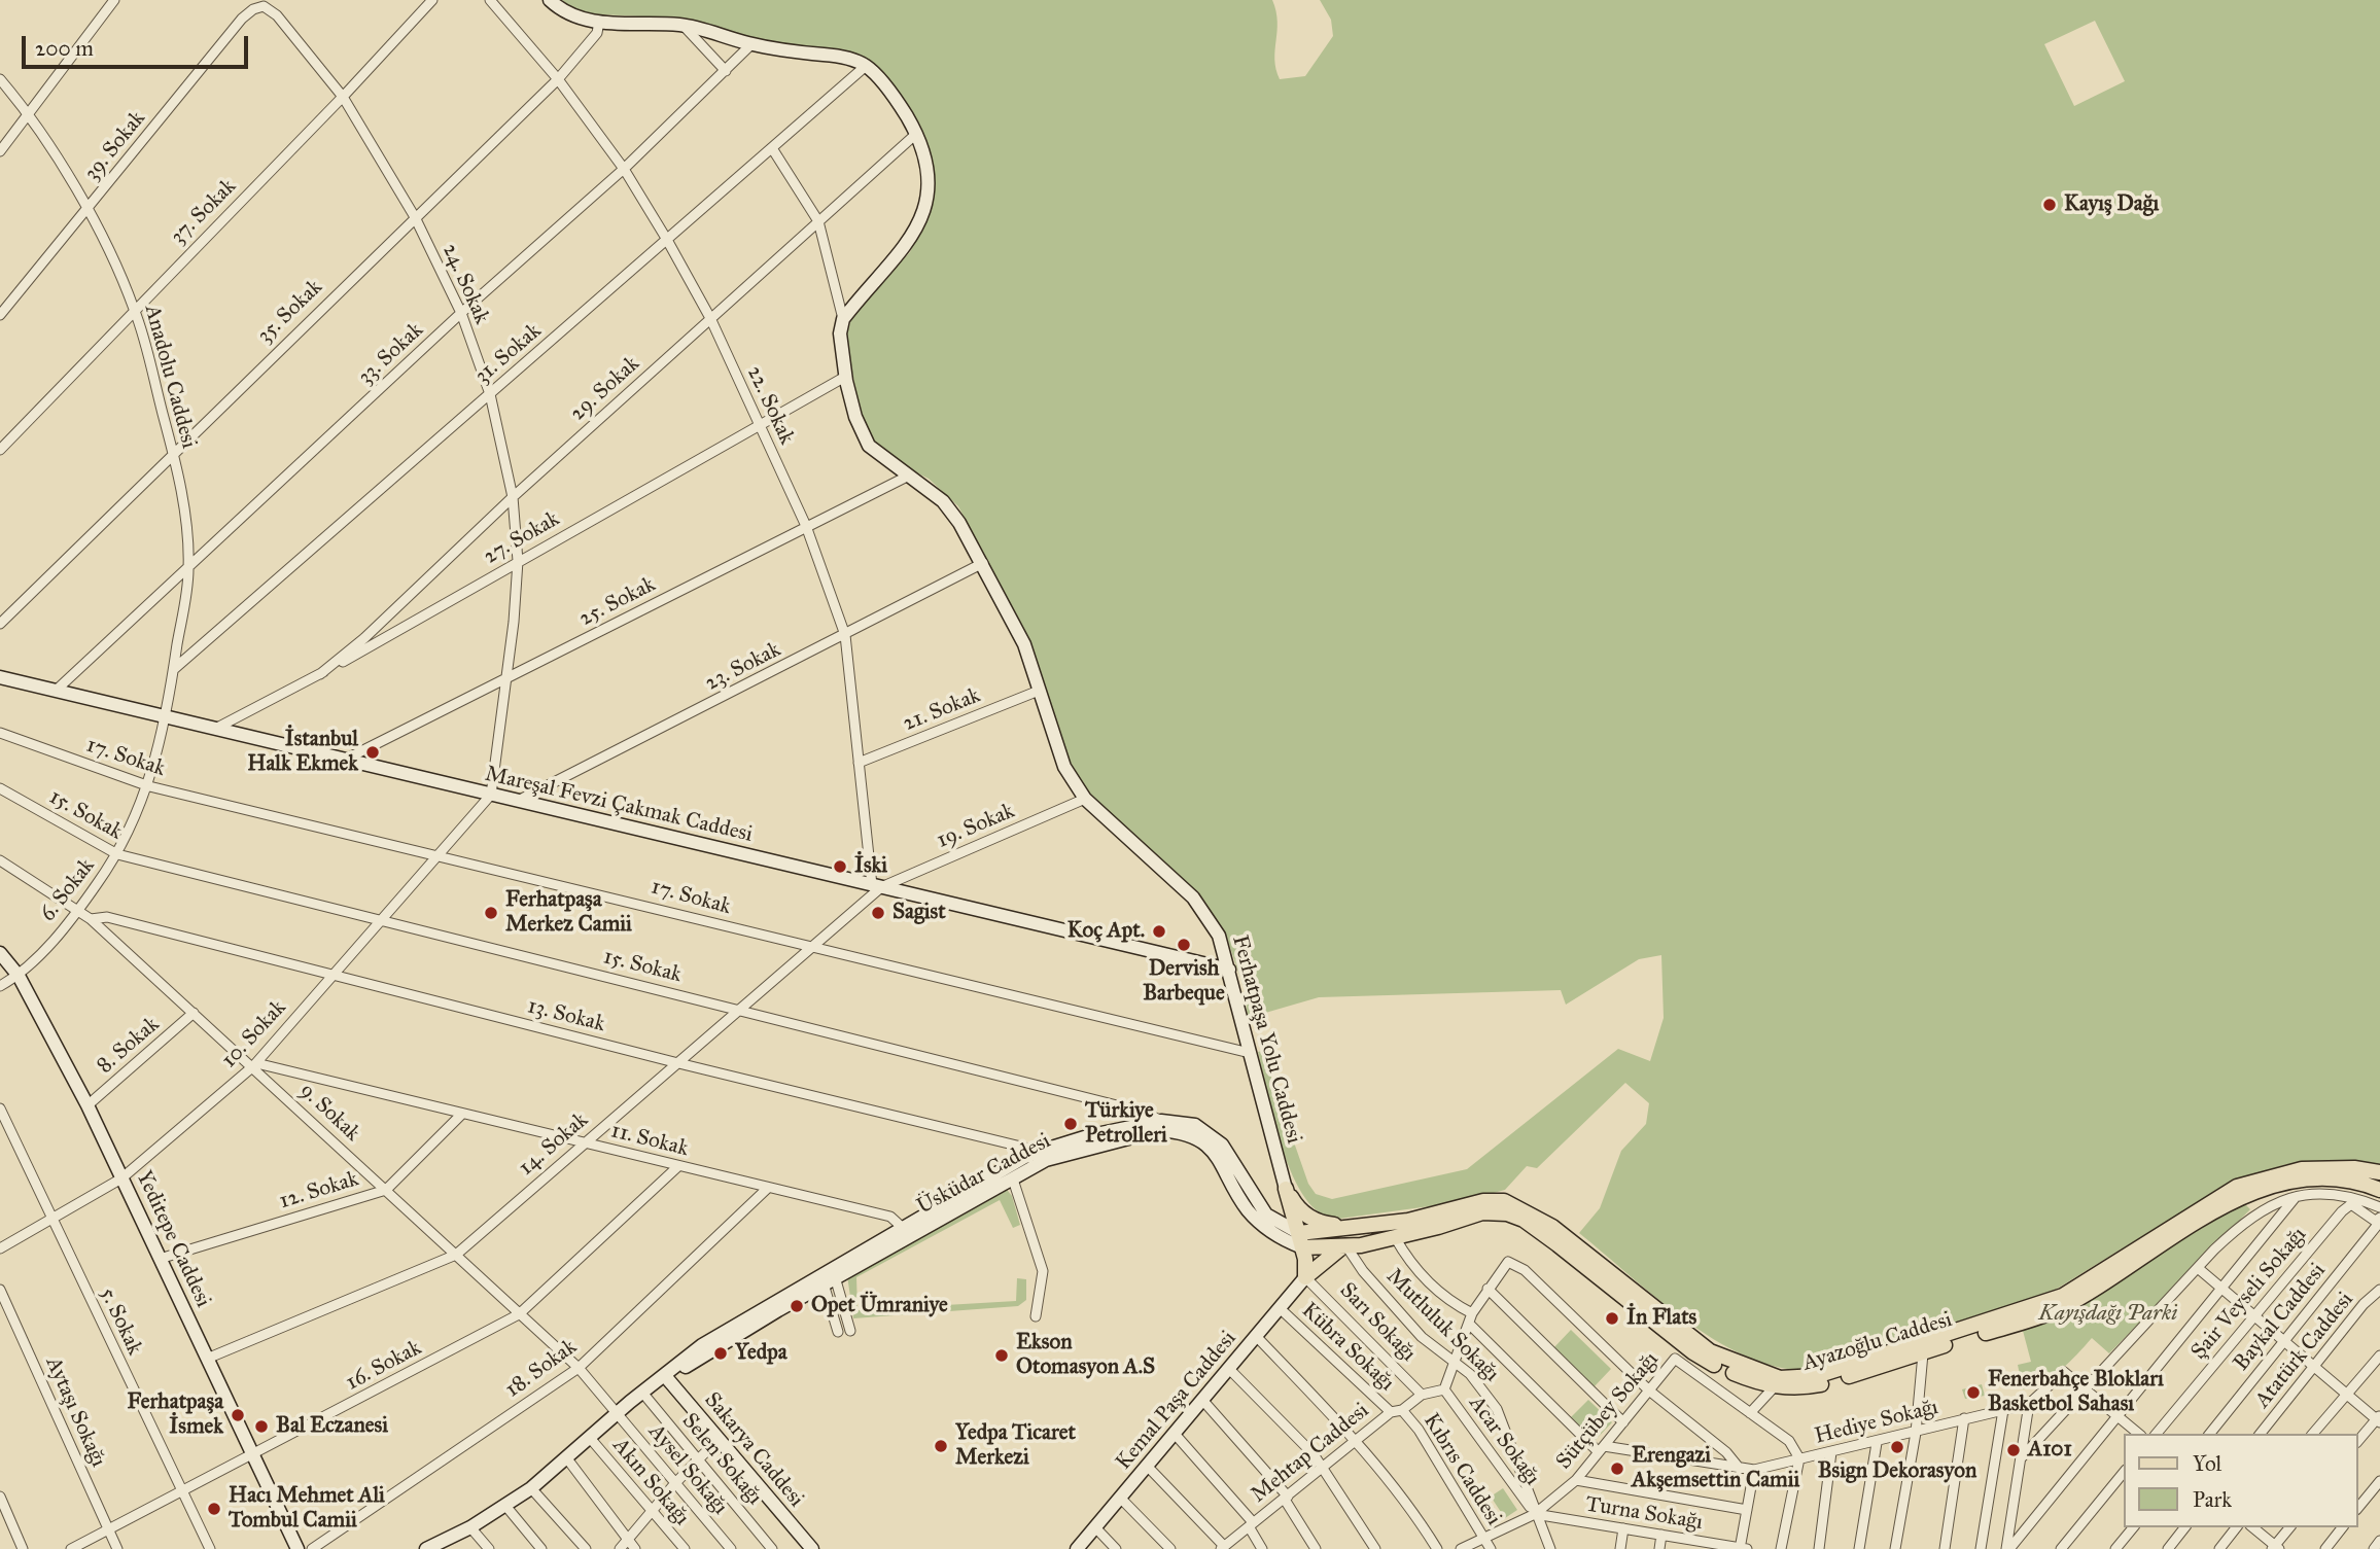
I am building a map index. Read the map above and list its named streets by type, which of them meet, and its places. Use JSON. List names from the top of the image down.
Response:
{
  "streets": {
    "main road": [
      "Mareşal Fevzi Çakmak Caddesi",
      "Ferhatpaşa Yolu Caddesi",
      "Üsküdar Caddesi",
      "Yeditepe Caddesi",
      "Ayazoğlu Caddesi",
      "Kemal Paşa Caddesi",
      "Sakarya Caddesi"
    ],
    "street": [
      "39. Sokak",
      "37. Sokak",
      "24. Sokak",
      "35. Sokak",
      "33. Sokak",
      "31. Sokak",
      "Anadolu Caddesi",
      "29. Sokak",
      "22. Sokak",
      "27. Sokak",
      "25. Sokak",
      "23. Sokak",
      "21. Sokak",
      "17. Sokak",
      "15. Sokak",
      "19. Sokak",
      "6. Sokak",
      "13. Sokak",
      "10. Sokak",
      "8. Sokak",
      "9. Sokak",
      "11. Sokak",
      "14. Sokak",
      "12. Sokak",
      "Şair Veyseli Sokağı",
      "Baykal Caddesi",
      "5. Sokak",
      "Sarı Sokağı",
      "Mutluluk Sokağı",
      "Kübra Sokağı",
      "Atatürk Caddesi",
      "16. Sokak",
      "18. Sokak",
      "Sütçübey Sokağı",
      "Aytaşı Sokağı",
      "Hediye Sokağı",
      "Acar Sokağı",
      "Mehtap Caddesi",
      "Selen Sokağı",
      "Aysel Sokağı",
      "Kıbrıs Caddesi",
      "Akın Sokağı",
      "Turna Sokağı"
    ]
  },
  "crossings": [
    ["39. Sokak", "24. Sokak"],
    ["39. Sokak", "Anadolu Caddesi"],
    ["37. Sokak", "24. Sokak"],
    ["37. Sokak", "Anadolu Caddesi"],
    ["24. Sokak", "35. Sokak"],
    ["24. Sokak", "33. Sokak"],
    ["24. Sokak", "31. Sokak"],
    ["24. Sokak", "29. Sokak"],
    ["24. Sokak", "27. Sokak"],
    ["24. Sokak", "25. Sokak"],
    ["24. Sokak", "Mareşal Fevzi Çakmak Caddesi"],
    ["24. Sokak", "10. Sokak"],
    ["35. Sokak", "Anadolu Caddesi"],
    ["35. Sokak", "22. Sokak"],
    ["33. Sokak", "Anadolu Caddesi"],
    ["33. Sokak", "22. Sokak"],
    ["33. Sokak", "Mareşal Fevzi Çakmak Caddesi"],
    ["31. Sokak", "Anadolu Caddesi"],
    ["31. Sokak", "22. Sokak"],
    ["Anadolu Caddesi", "Mareşal Fevzi Çakmak Caddesi"],
    ["Anadolu Caddesi", "6. Sokak"],
    ["29. Sokak", "22. Sokak"],
    ["29. Sokak", "27. Sokak"],
    ["22. Sokak", "27. Sokak"],
    ["22. Sokak", "25. Sokak"],
    ["22. Sokak", "23. Sokak"],
    ["22. Sokak", "21. Sokak"],
    ["22. Sokak", "Mareşal Fevzi Çakmak Caddesi"],
    ["22. Sokak", "19. Sokak"],
    ["22. Sokak", "14. Sokak"],
    ["27. Sokak", "Mareşal Fevzi Çakmak Caddesi"],
    ["27. Sokak", "Ferhatpaşa Yolu Caddesi"],
    ["25. Sokak", "Mareşal Fevzi Çakmak Caddesi"],
    ["25. Sokak", "Ferhatpaşa Yolu Caddesi"],
    ["23. Sokak", "Mareşal Fevzi Çakmak Caddesi"],
    ["23. Sokak", "Ferhatpaşa Yolu Caddesi"],
    ["21. Sokak", "Ferhatpaşa Yolu Caddesi"],
    ["17. Sokak", "6. Sokak"],
    ["17. Sokak", "10. Sokak"],
    ["17. Sokak", "Ferhatpaşa Yolu Caddesi"],
    ["17. Sokak", "14. Sokak"],
    ["Mareşal Fevzi Çakmak Caddesi", "19. Sokak"],
    ["Mareşal Fevzi Çakmak Caddesi", "6. Sokak"],
    ["Mareşal Fevzi Çakmak Caddesi", "10. Sokak"],
    ["Mareşal Fevzi Çakmak Caddesi", "Ferhatpaşa Yolu Caddesi"],
    ["Mareşal Fevzi Çakmak Caddesi", "14. Sokak"],
    ["15. Sokak", "6. Sokak"],
    ["15. Sokak", "10. Sokak"],
    ["15. Sokak", "14. Sokak"],
    ["15. Sokak", "Üsküdar Caddesi"],
    ["19. Sokak", "Ferhatpaşa Yolu Caddesi"],
    ["19. Sokak", "14. Sokak"],
    ["6. Sokak", "9. Sokak"],
    ["6. Sokak", "Yeditepe Caddesi"],
    ["13. Sokak", "10. Sokak"],
    ["13. Sokak", "9. Sokak"],
    ["13. Sokak", "14. Sokak"],
    ["13. Sokak", "Üsküdar Caddesi"],
    ["10. Sokak", "9. Sokak"],
    ["10. Sokak", "11. Sokak"],
    ["10. Sokak", "Yeditepe Caddesi"],
    ["10. Sokak", "5. Sokak"],
    ["8. Sokak", "9. Sokak"],
    ["8. Sokak", "Yeditepe Caddesi"],
    ["9. Sokak", "11. Sokak"],
    ["9. Sokak", "14. Sokak"],
    ["9. Sokak", "Üsküdar Caddesi"],
    ["9. Sokak", "12. Sokak"],
    ["9. Sokak", "16. Sokak"],
    ["9. Sokak", "18. Sokak"],
    ["9. Sokak", "Aysel Sokağı"],
    ["11. Sokak", "14. Sokak"],
    ["11. Sokak", "Üsküdar Caddesi"],
    ["11. Sokak", "12. Sokak"],
    ["11. Sokak", "16. Sokak"],
    ["11. Sokak", "18. Sokak"],
    ["14. Sokak", "Yeditepe Caddesi"],
    ["Üsküdar Caddesi", "Sakarya Caddesi"],
    ["Üsküdar Caddesi", "Selen Sokağı"],
    ["Üsküdar Caddesi", "Aysel Sokağı"],
    ["Üsküdar Caddesi", "Akın Sokağı"],
    ["12. Sokak", "Yeditepe Caddesi"],
    ["Yeditepe Caddesi", "16. Sokak"],
    ["Şair Veyseli Sokağı", "Baykal Caddesi"],
    ["5. Sokak", "16. Sokak"],
    ["Sarı Sokağı", "Kemal Paşa Caddesi"],
    ["Sarı Sokağı", "Mehtap Caddesi"],
    ["Mutluluk Sokağı", "Ayazoğlu Caddesi"],
    ["Mutluluk Sokağı", "Sütçübey Sokağı"],
    ["Mutluluk Sokağı", "Acar Sokağı"],
    ["Mutluluk Sokağı", "Turna Sokağı"],
    ["Kübra Sokağı", "Kemal Paşa Caddesi"],
    ["Kübra Sokağı", "Mehtap Caddesi"],
    ["16. Sokak", "Aytaşı Sokağı"],
    ["Sütçübey Sokağı", "Hediye Sokağı"],
    ["Sütçübey Sokağı", "Acar Sokağı"],
    ["Sütçübey Sokağı", "Kıbrıs Caddesi"],
    ["Sütçübey Sokağı", "Turna Sokağı"],
    ["Acar Sokağı", "Mehtap Caddesi"],
    ["Acar Sokağı", "Turna Sokağı"],
    ["Mehtap Caddesi", "Kıbrıs Caddesi"]
  ],
  "parks": ["Kayışdağı Parki"],
  "places": [
    "Kayış Dağı",
    "İstanbul Halk Ekmek",
    "İski",
    "Ferhatpaşa Merkez Camii",
    "Sagist",
    "Koç Apt.",
    "Dervish Barbeque",
    "Türkiye Petrolleri",
    "Opet Ümraniye",
    "İn Flats",
    "Yedpa",
    "Ekson Otomasyon A.S",
    "Fenerbahçe Blokları Basketbol Sahası",
    "Ferhatpaşa İsmek",
    "Bal Eczanesi",
    "Yedpa Ticaret Merkezi",
    "Bsign Dekorasyon",
    "A101",
    "Erengazi Akşemsettin Camii",
    "Hacı Mehmet Ali Tombul Camii"
  ],
  "legend": ["Yol", "Park"],
  "scale_bar": "200 m"
}
